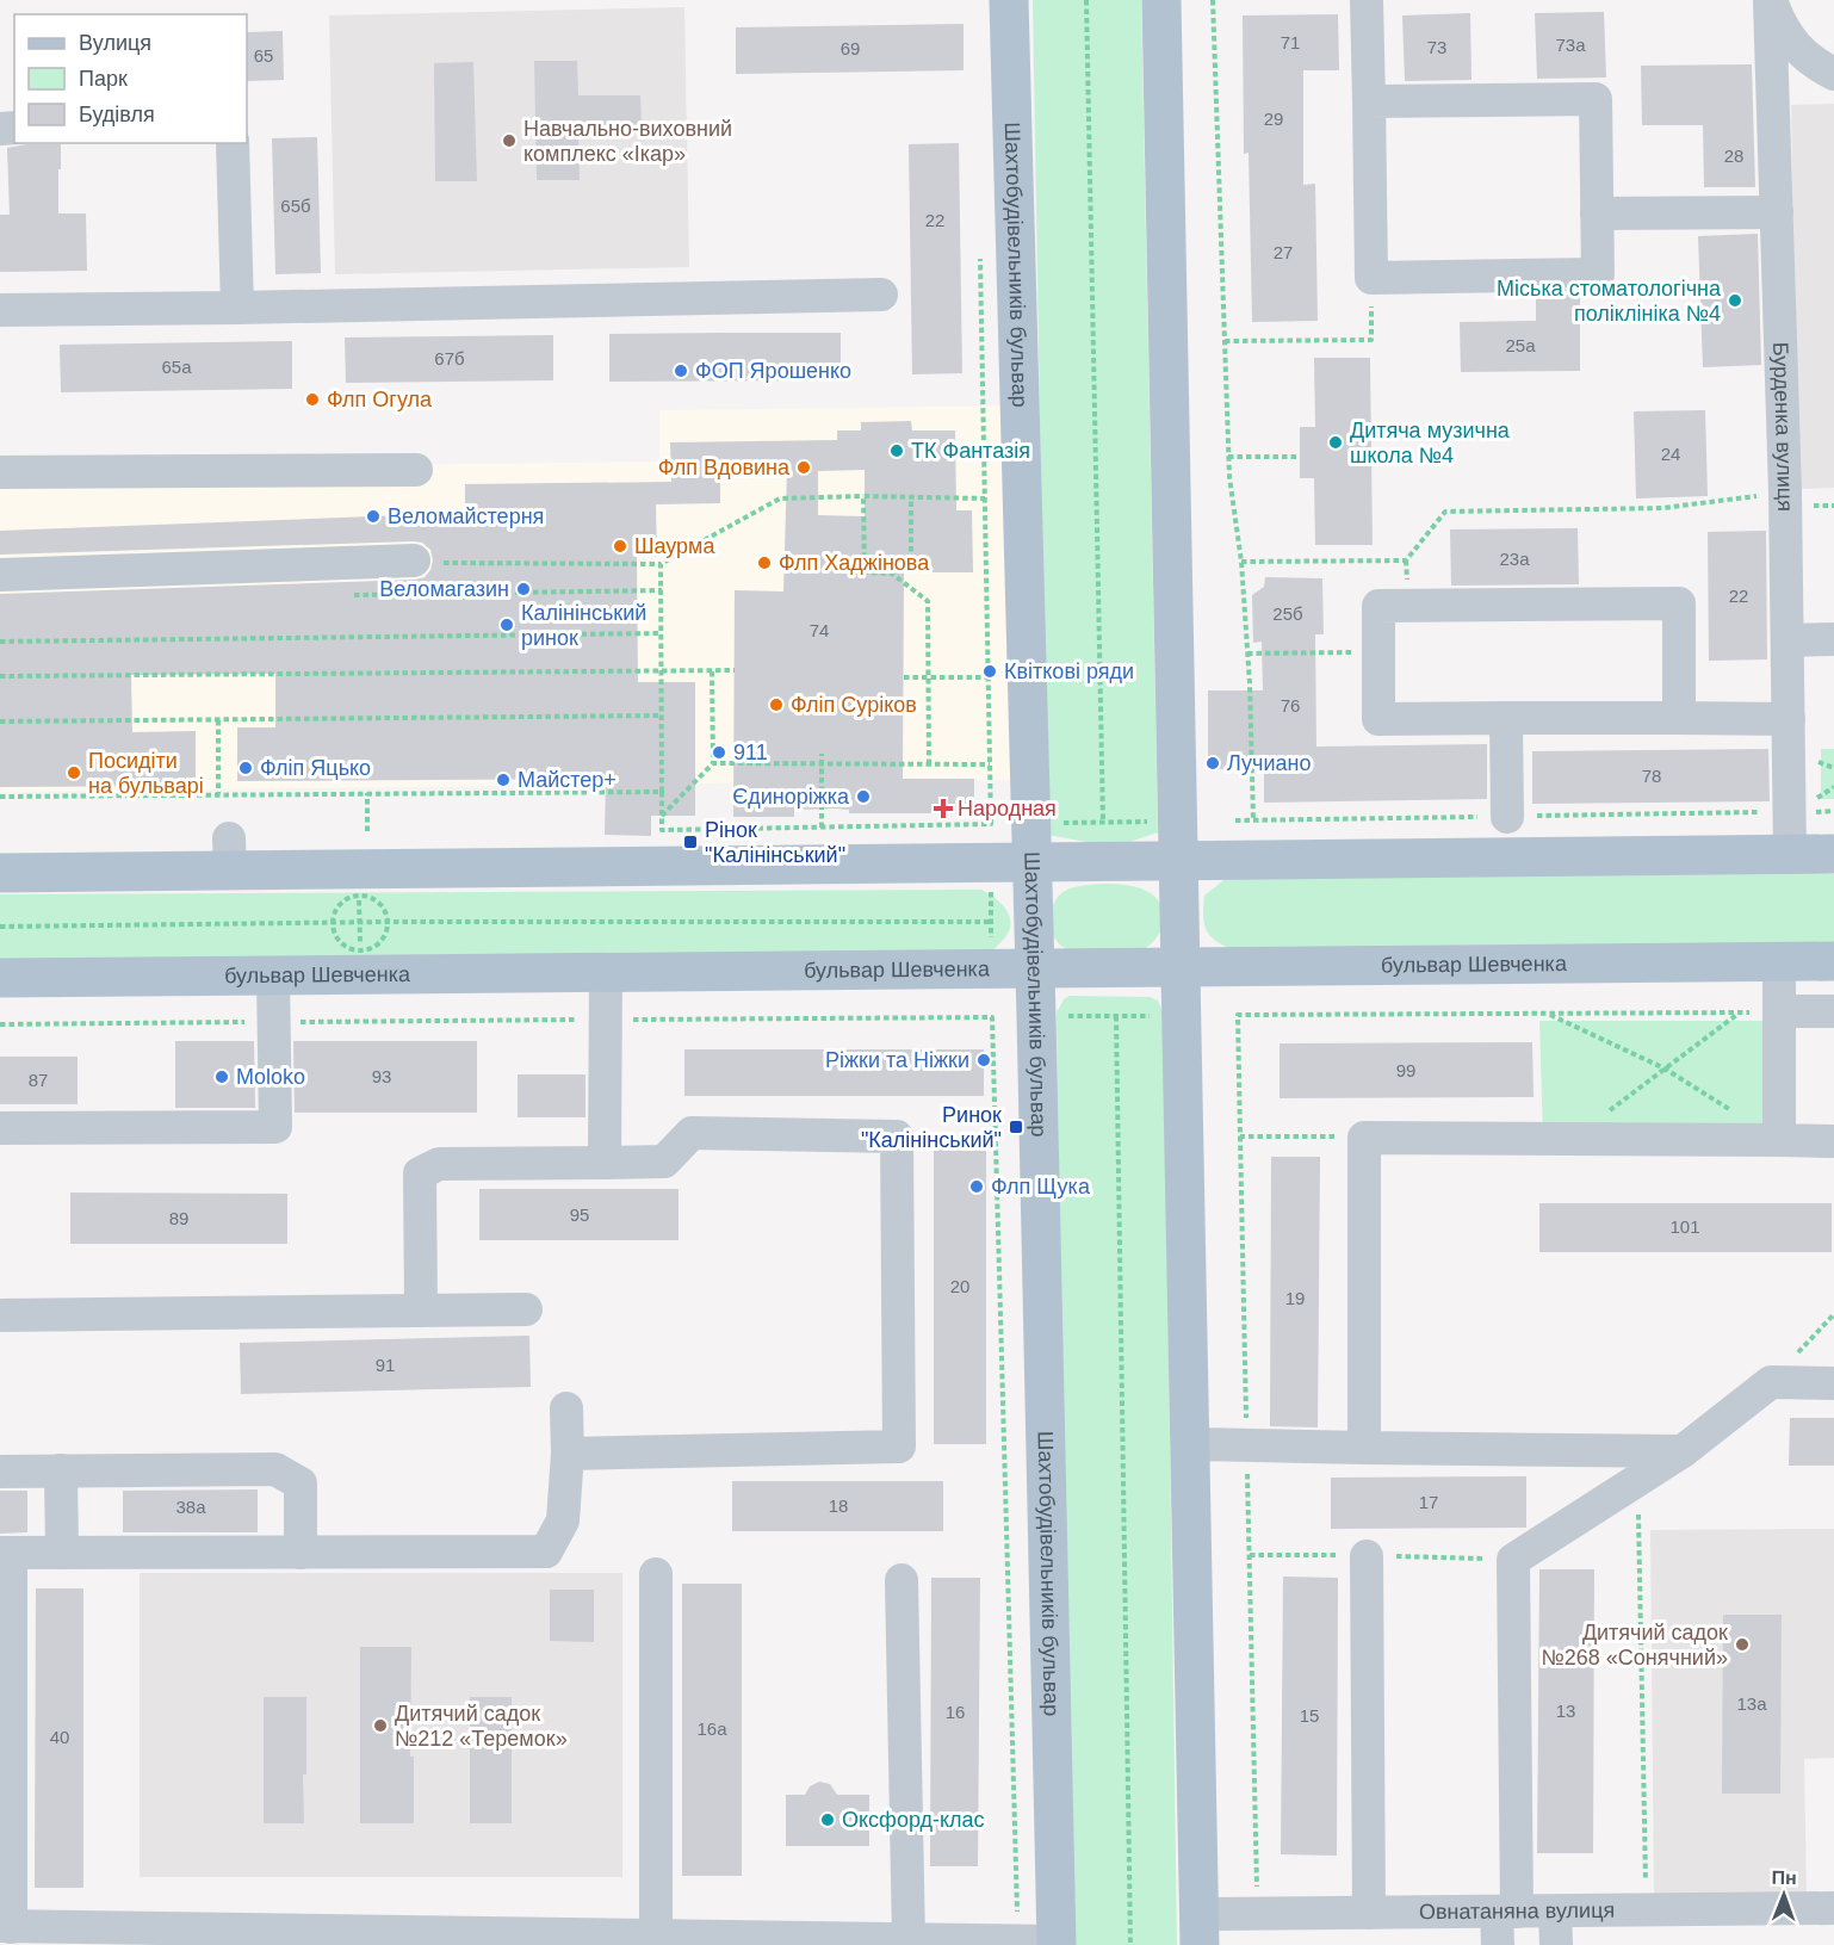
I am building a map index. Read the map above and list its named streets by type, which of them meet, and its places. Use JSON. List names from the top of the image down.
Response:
{
  "streets": {
    "main road": ["Шахтобудівельників бульвар", "бульвар Шевченка"],
    "street": ["Бурденка вулиця", "Овнатаняна вулиця"]
  },
  "crossings": [
    ["Шахтобудівельників бульвар", "бульвар Шевченка"]
  ],
  "places": {
    "other": [
      "Навчально-виховний комплекс «Ікар»",
      "Міська стоматологічна поліклініка №4",
      "ФОП Ярошенко",
      "Флп Огула",
      "Дитяча музична школа №4",
      "ТК Фантазія",
      "Флп Вдовина",
      "Веломайстерня",
      "Шаурма",
      "Флп Хаджінова",
      "Веломагазин",
      "Калінінський ринок",
      "Квіткові ряди",
      "Фліп Суріков",
      "911",
      "Лучиано",
      "Фліп Яцько",
      "Посидіти на бульварі",
      "Майстер+",
      "Єдиноріжка",
      "Ріжки та Ніжки",
      "Moloko",
      "Флп Щука",
      "Дитячий садок №268 «Сонячний»",
      "Дитячий садок №212 «Теремок»",
      "Оксфорд-клас"
    ],
    "health": ["Народная"],
    "transit": ["Рінок \"Калінінський\"", "Ринок \"Калінінський\""]
  },
  "house_numbers": [
    "71",
    "73а",
    "73",
    "69",
    "65",
    "29",
    "28",
    "65б",
    "22",
    "27",
    "25а",
    "67б",
    "65а",
    "24",
    "23а",
    "22",
    "25б",
    "74",
    "76",
    "78",
    "99",
    "93",
    "87",
    "95",
    "89",
    "101",
    "20",
    "19",
    "91",
    "17",
    "18",
    "38а",
    "13а",
    "13",
    "16",
    "15",
    "16а",
    "40"
  ],
  "legend": ["Вулиця", "Парк", "Будівля"],
  "north": "top"
}
